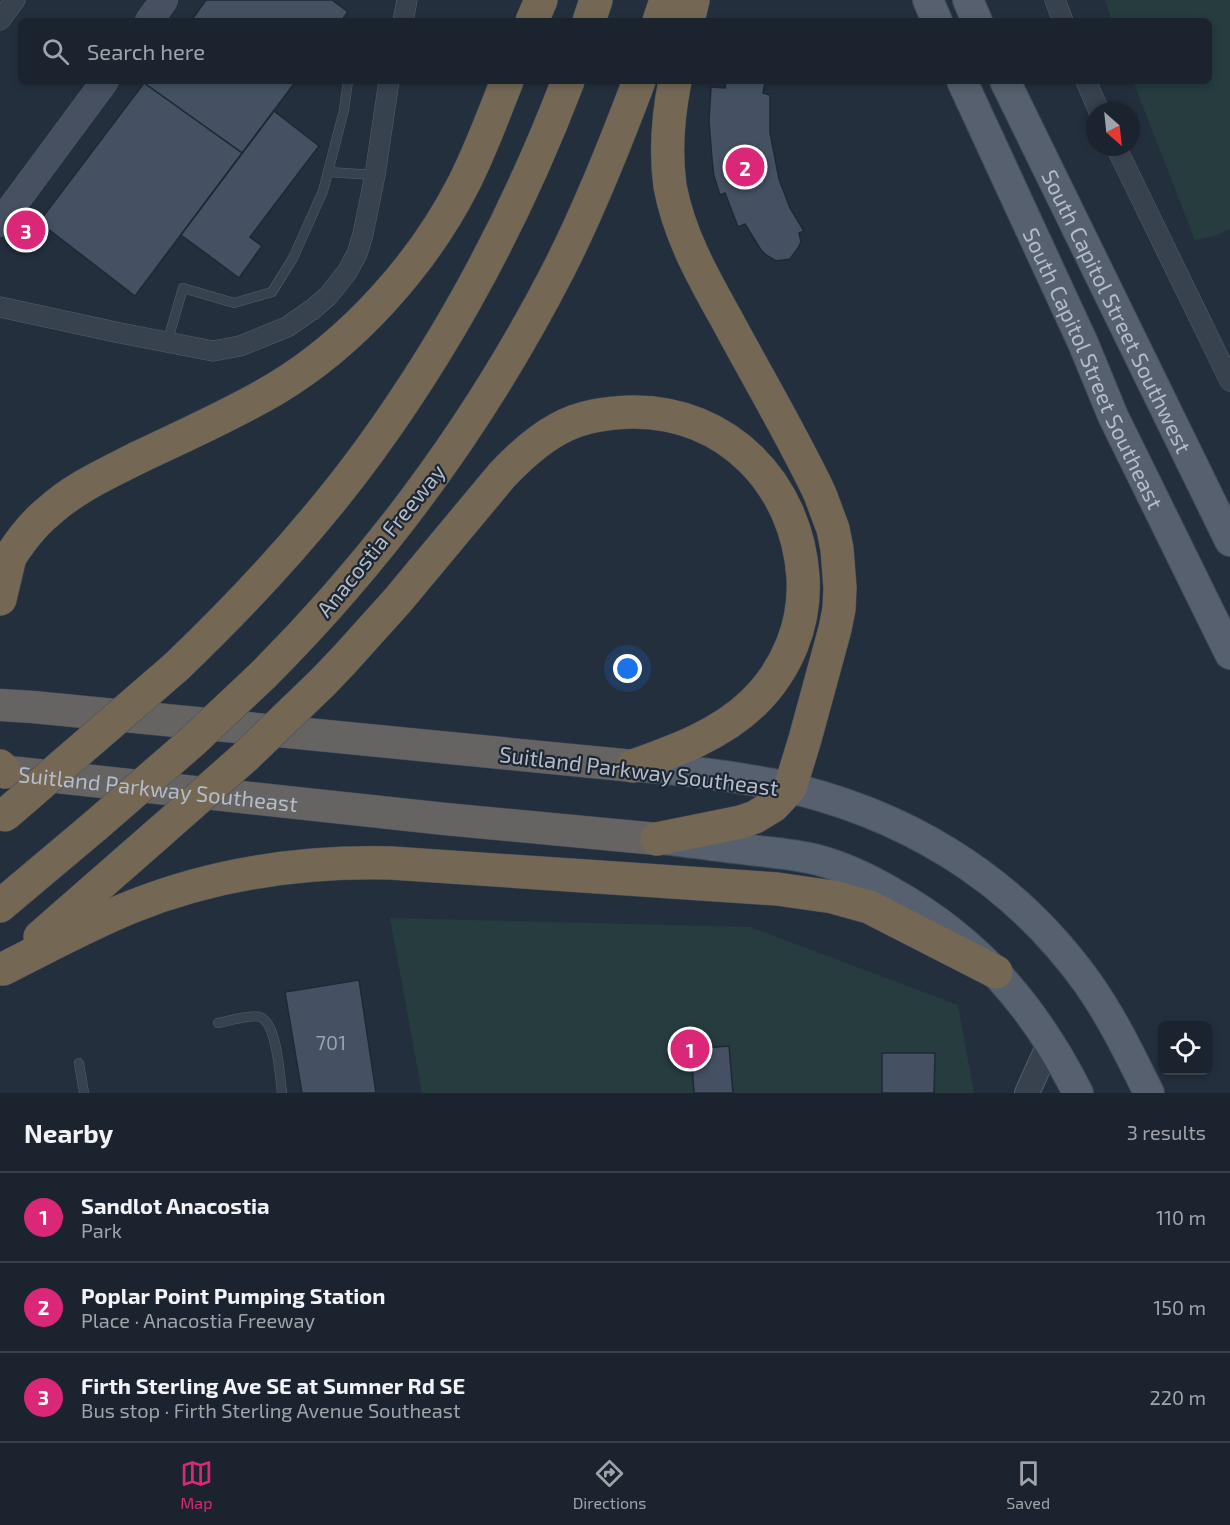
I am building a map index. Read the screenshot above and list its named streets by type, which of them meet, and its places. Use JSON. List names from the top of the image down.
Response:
{
  "streets": {
    "highway": ["Anacostia Freeway", "Suitland Parkway Southeast"],
    "main road": ["South Capitol Street Southwest", "South Capitol Street Southeast"]
  },
  "house_numbers": ["701"],
  "north": "bottom right",
  "page": {
    "search": "Search here",
    "pins": ["2", "3", "1"],
    "heading": ["Nearby", "3 results"],
    "list": [
      {
        "mark": "1",
        "name": "Sandlot Anacostia",
        "note": "Park",
        "value": "110 m"
      },
      {
        "mark": "2",
        "name": "Poplar Point Pumping Station",
        "note": "Place · Anacostia Freeway",
        "value": "150 m"
      },
      {
        "mark": "3",
        "name": "Firth Sterling Ave SE at Sumner Rd SE",
        "note": "Bus stop · Firth Sterling Avenue Southeast",
        "value": "220 m"
      }
    ],
    "nav": ["Map", "Directions", "Saved"]
  }
}
